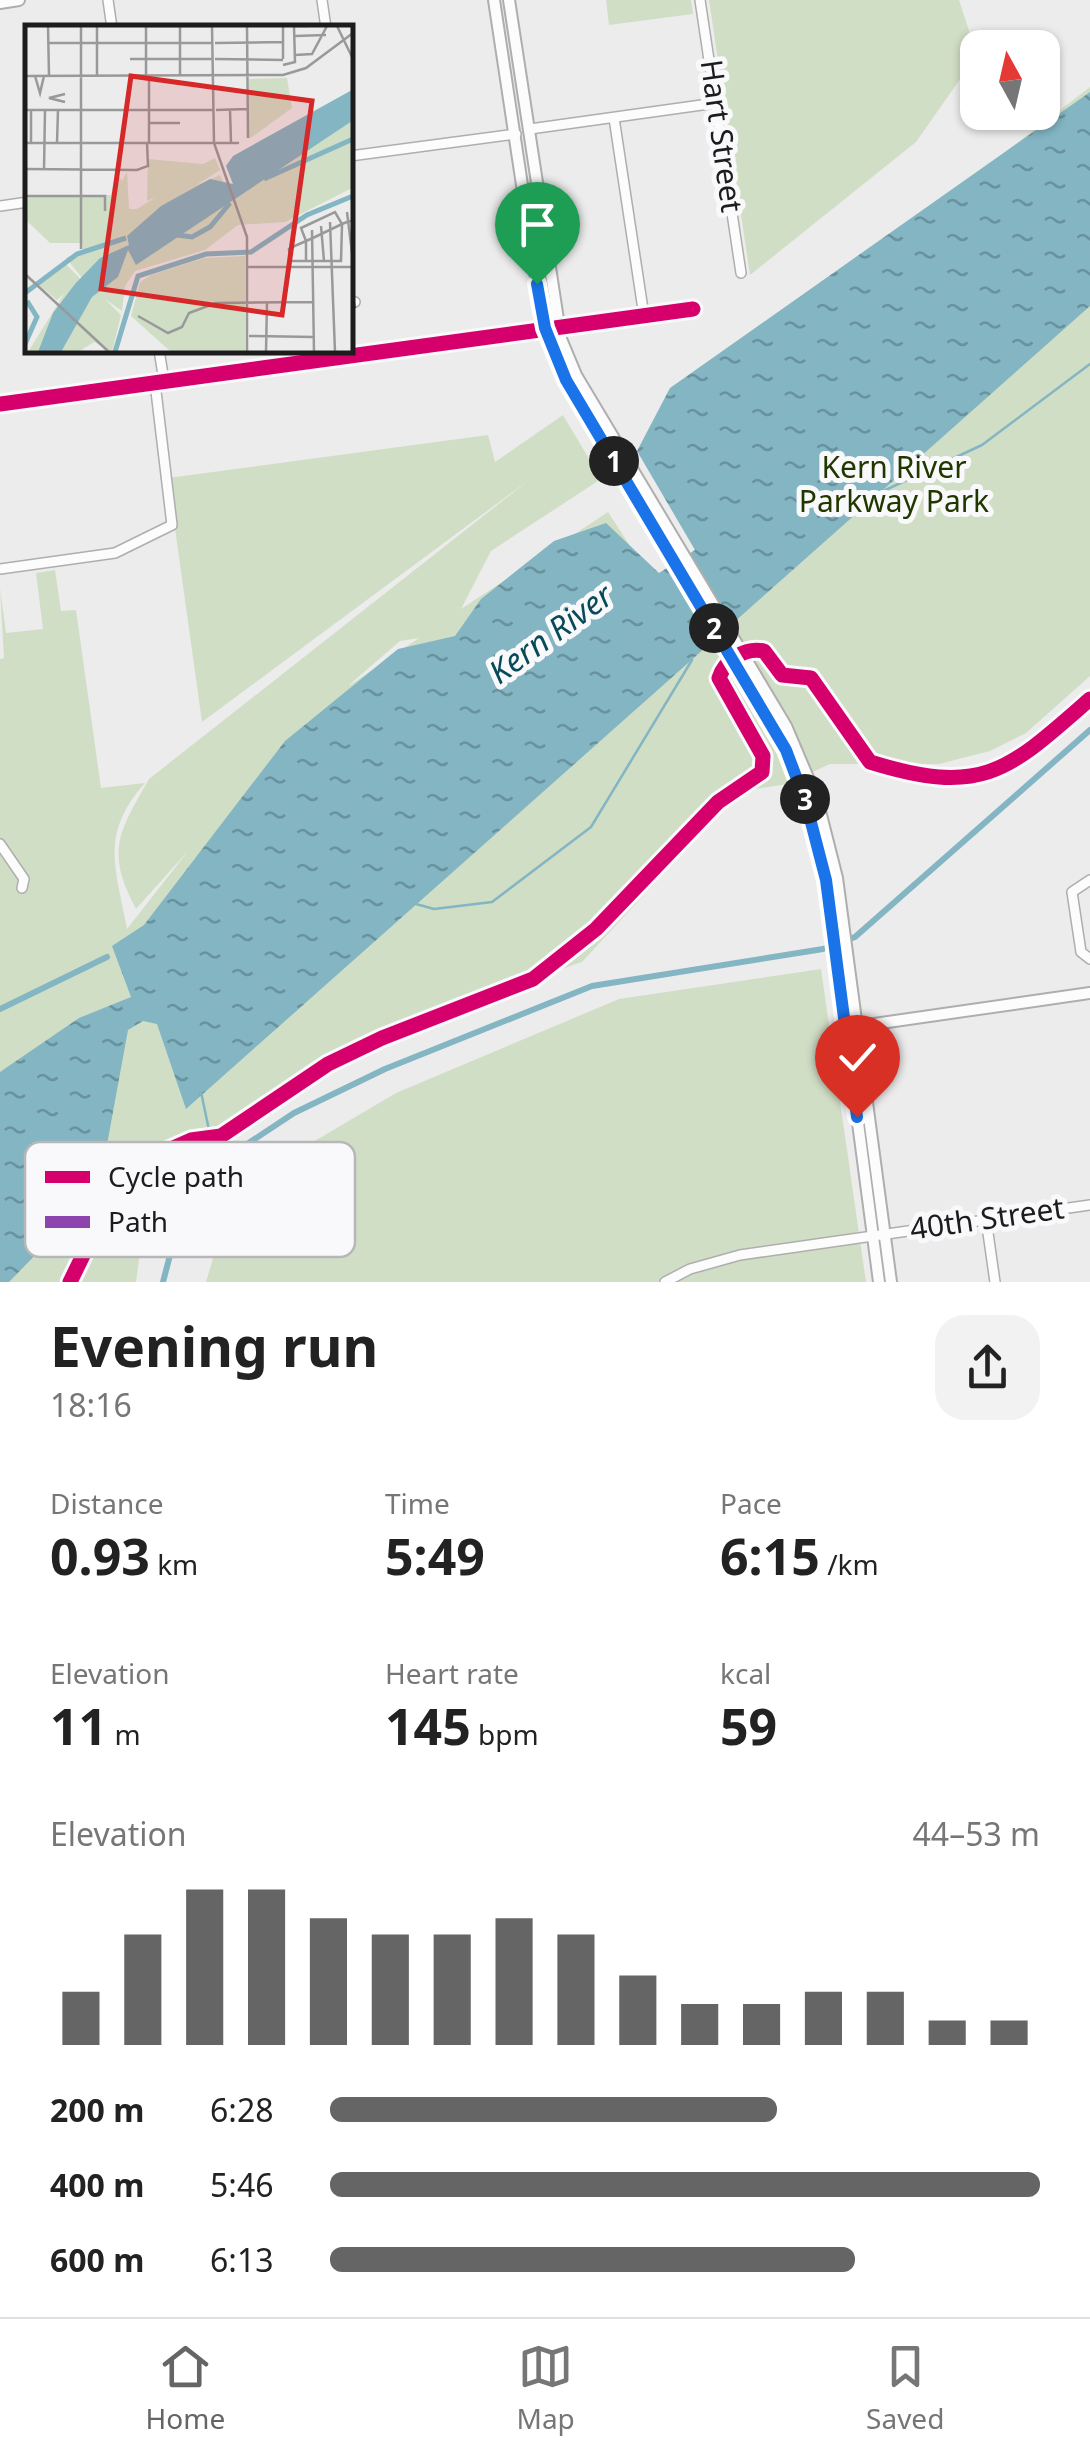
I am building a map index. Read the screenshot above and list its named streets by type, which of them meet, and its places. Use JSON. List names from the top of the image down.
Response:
{
  "streets": {
    "street": ["Hart Street", "40th Street"]
  },
  "water": ["Kern River"],
  "parks": ["Kern River Parkway Park"],
  "legend": ["Cycle path", "Path"],
  "north": "top",
  "page": {
    "pins": ["1", "2", "3"],
    "heading": ["Evening run", "18:16"],
    "stats": [
      ["Distance", "0.93 km"],
      ["Time", "5:49"],
      ["Pace", "6:15 /km"],
      ["Elevation", "11 m"],
      ["Heart rate", "145 bpm"],
      ["kcal", "59"]
    ],
    "chart": ["Elevation", "44–53 m"],
    "list": [
      {
        "name": "200 m",
        "note": "6:28"
      },
      {
        "name": "400 m",
        "note": "5:46"
      },
      {
        "name": "600 m",
        "note": "6:13"
      }
    ],
    "tabs": ["Home", "Map", "Saved"]
  }
}
